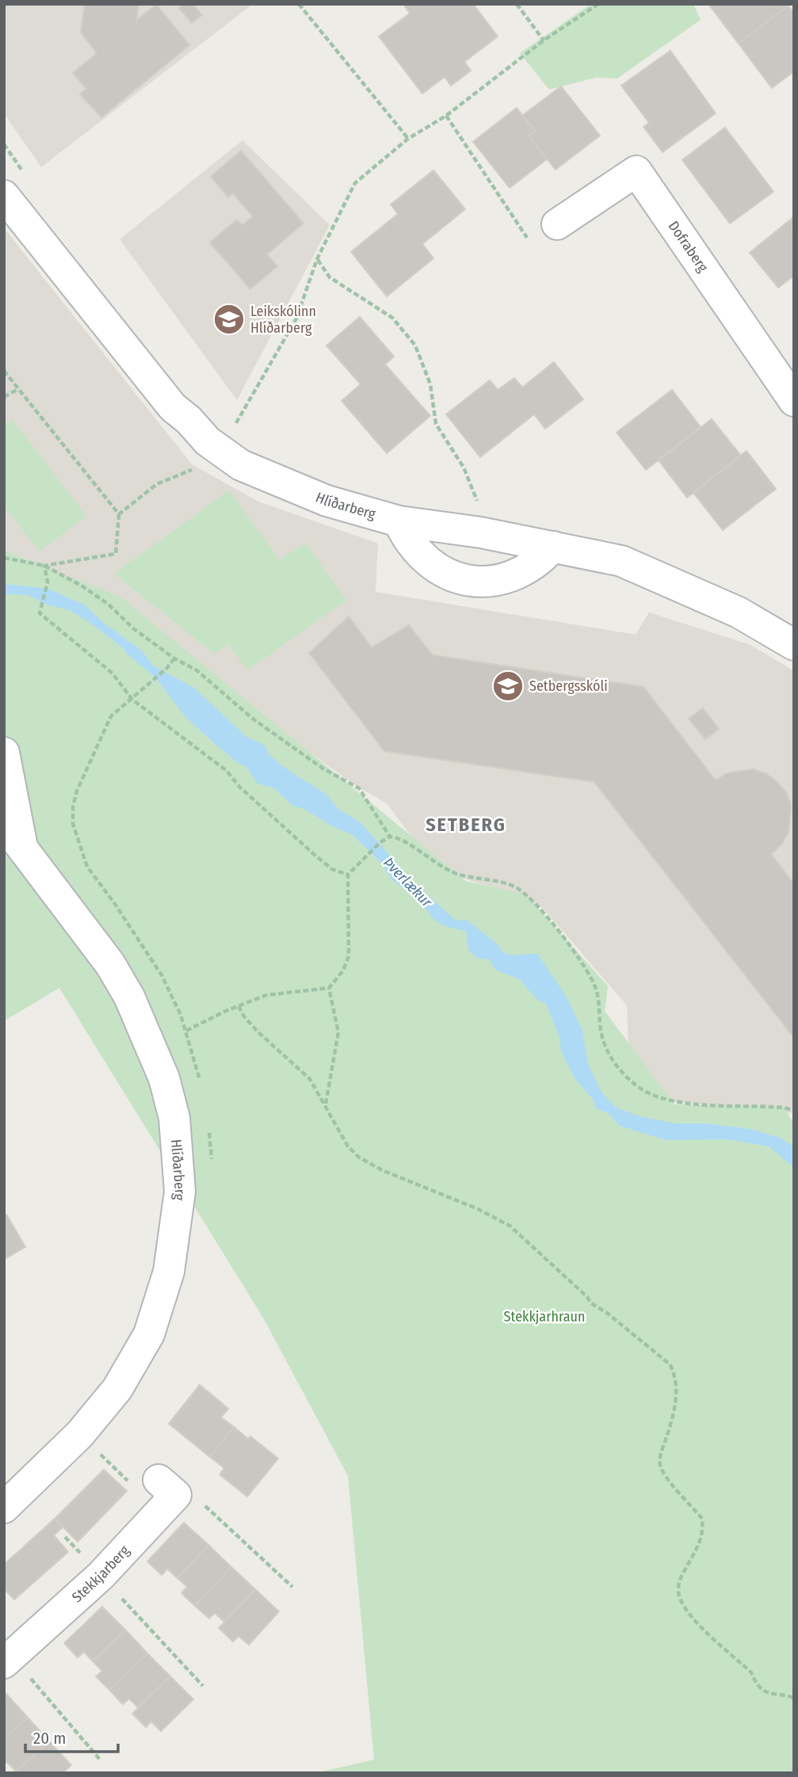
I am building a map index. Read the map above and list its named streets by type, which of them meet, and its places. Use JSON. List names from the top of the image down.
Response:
{
  "streets": {
    "street": ["Dofraberg", "Hlíðarberg", "Stekkjarberg"]
  },
  "districts": ["SETBERG"],
  "water": ["Þverlækur"],
  "parks": ["Stekkjarhraun"],
  "places": {
    "school or university": ["Leikskólinn Hlíðarberg", "Setbergsskóli"]
  },
  "scale_bar": "20 m"
}
